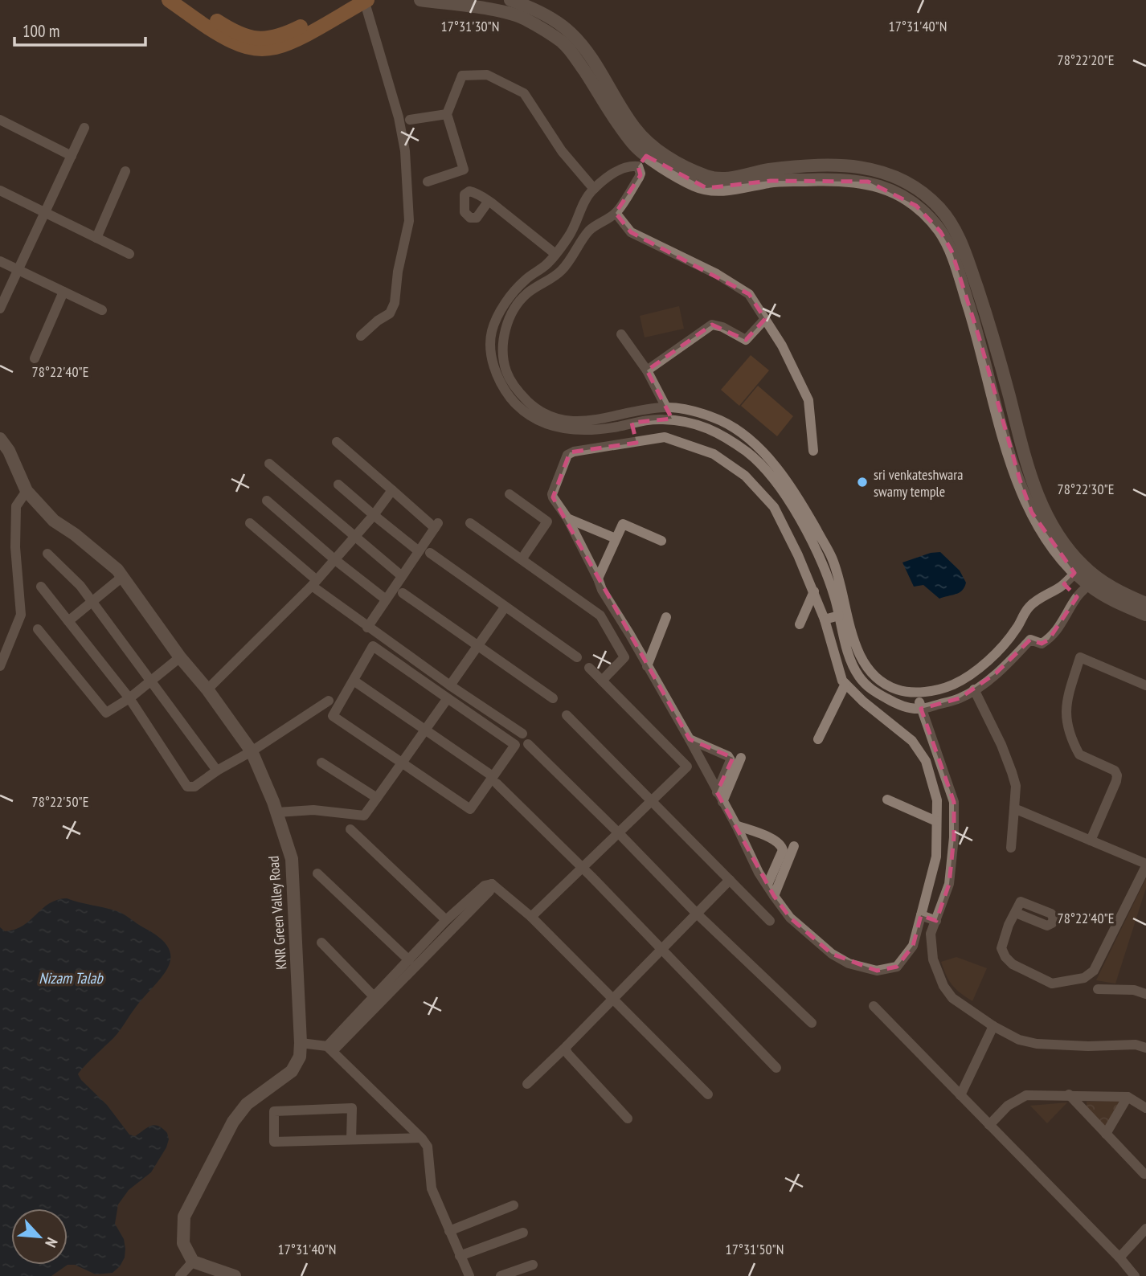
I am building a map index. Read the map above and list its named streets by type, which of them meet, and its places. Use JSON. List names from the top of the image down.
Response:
{
  "streets": {
    "street": ["KNR Green Valley Road"]
  },
  "water": ["Nizam Talab"],
  "places": ["sri venkateshwara swamy temple"],
  "scale_bar": "100 m",
  "north": "bottom right",
  "coordinates": [
    "17°31'30\"N",
    "17°31'40\"N",
    "78°22'20\"E",
    "78°22'40\"E",
    "78°22'30\"E",
    "78°22'50\"E",
    "17°31'50\"N"
  ]
}
